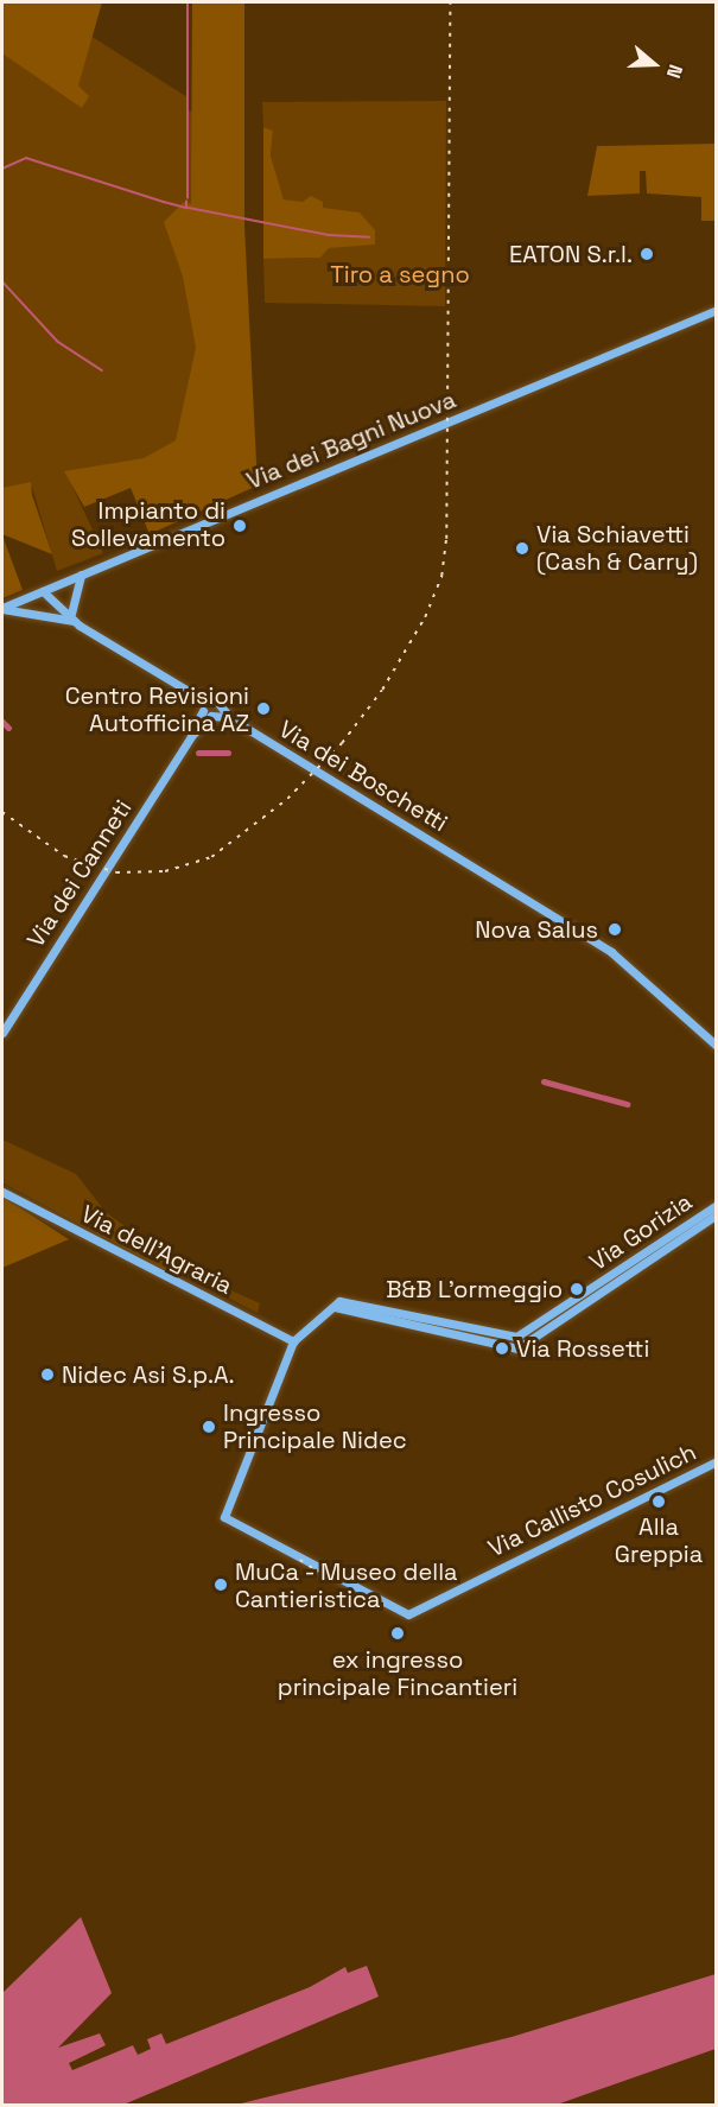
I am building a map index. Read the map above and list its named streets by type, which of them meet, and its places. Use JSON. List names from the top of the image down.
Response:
{
  "streets": {
    "street": [
      "Via dei Bagni Nuova",
      "Via dei Boschetti",
      "Via dei Canneti",
      "Via Gorizia",
      "Via dell'Agraria",
      "Via Callisto Cosulich"
    ]
  },
  "crossings": [
    ["Via dei Bagni Nuova", "Via dei Boschetti"],
    ["Via dei Boschetti", "Via dei Canneti"],
    ["Via dell'Agraria", "Via Callisto Cosulich"]
  ],
  "parks": ["Tiro a segno"],
  "places": [
    "EATON S.r.l.",
    "Impianto di Sollevamento",
    "Via Schiavetti (Cash & Carry)",
    "Centro Revisioni Autofficina AZ",
    "Nova Salus",
    "B&B L’ormeggio",
    "Via Rossetti",
    "Nidec Asi S.p.A.",
    "Ingresso Principale Nidec",
    "Alla Greppia",
    "MuCa - Museo della Cantieristica",
    "ex ingresso principale Fincantieri"
  ],
  "north": "right"
}
